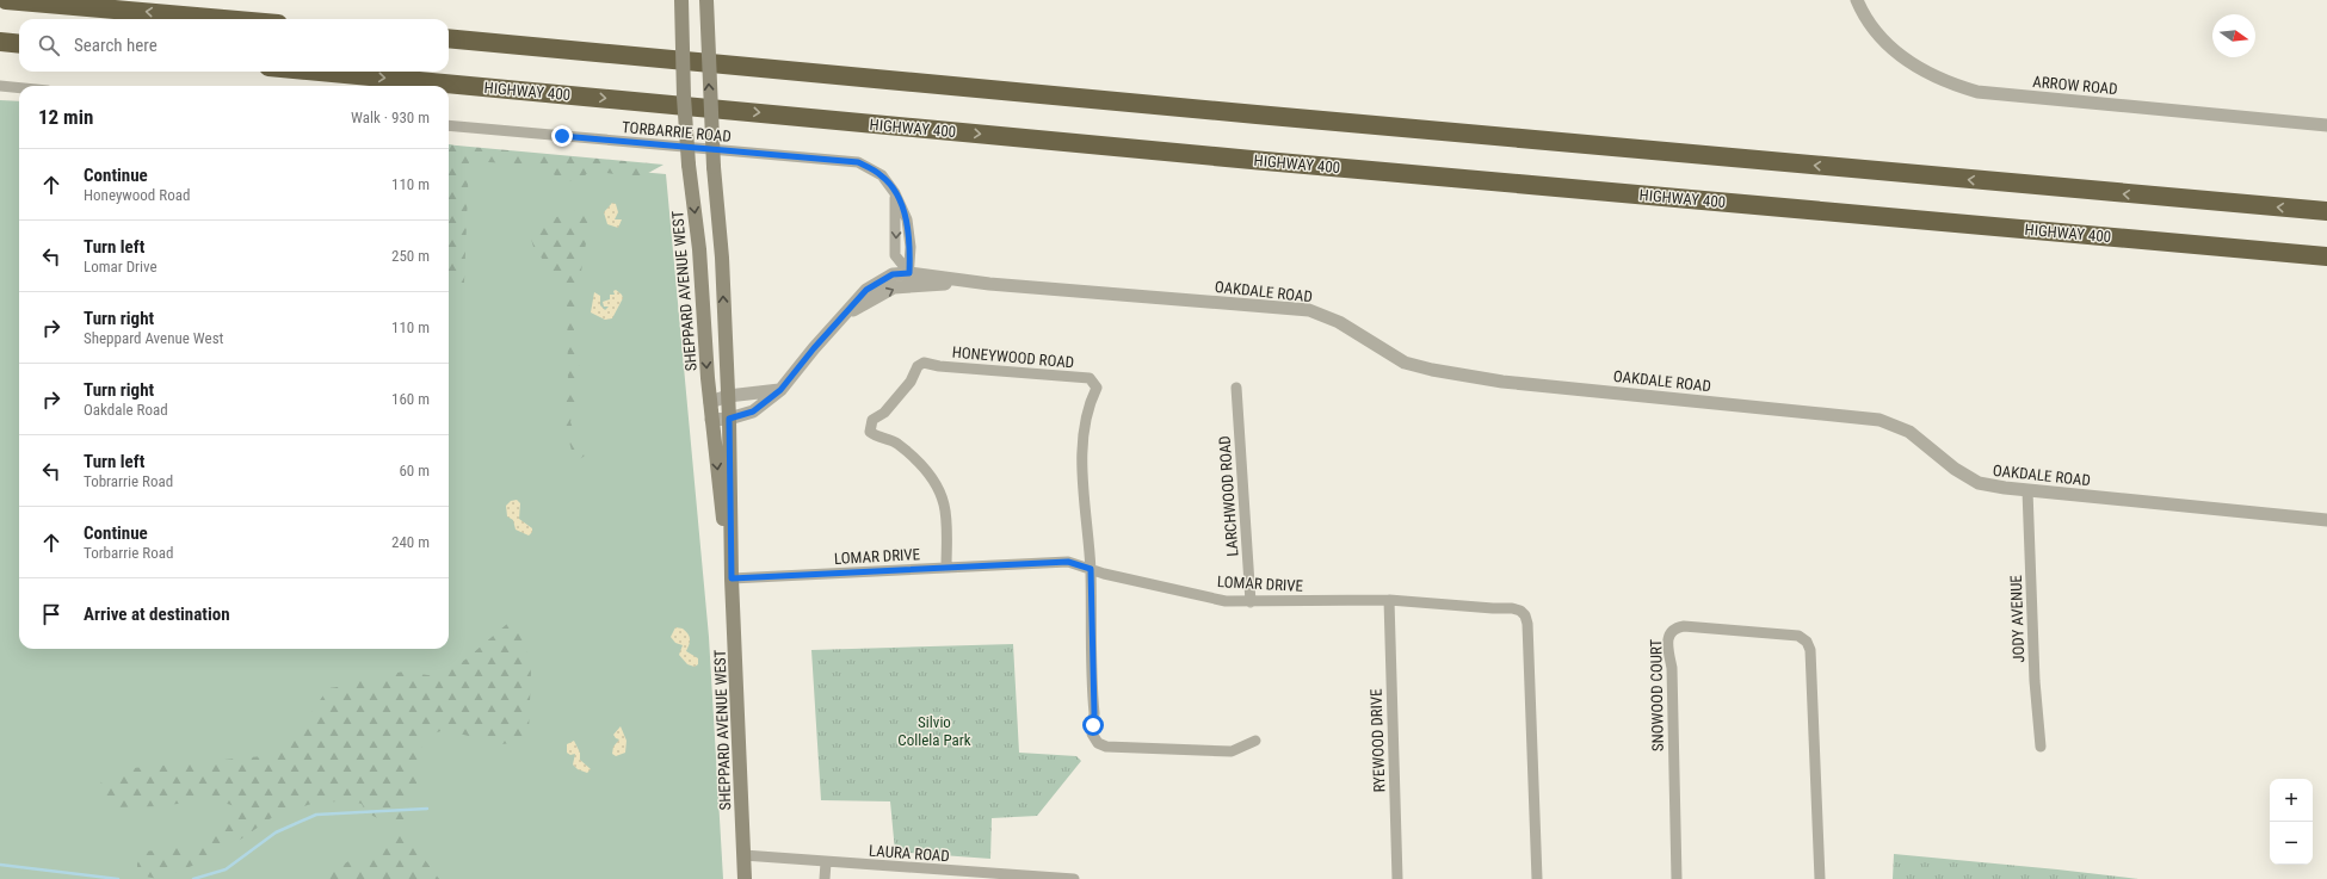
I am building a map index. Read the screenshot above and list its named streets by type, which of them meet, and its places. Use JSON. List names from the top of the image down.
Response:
{
  "streets": {
    "highway": ["HIGHWAY 400"],
    "main road": ["SHEPPARD AVENUE WEST"],
    "street": [
      "ARROW ROAD",
      "TORBARRIE ROAD",
      "OAKDALE ROAD",
      "HONEYWOOD ROAD",
      "LARCHWOOD ROAD",
      "LOMAR DRIVE",
      "JODY AVENUE",
      "SNOWOOD COURT",
      "RYEWOOD DRIVE",
      "LAURA ROAD"
    ]
  },
  "crossings": [
    ["TORBARRIE ROAD", "OAKDALE ROAD"],
    ["SHEPPARD AVENUE WEST", "OAKDALE ROAD"],
    ["SHEPPARD AVENUE WEST", "LOMAR DRIVE"],
    ["SHEPPARD AVENUE WEST", "LAURA ROAD"],
    ["OAKDALE ROAD", "JODY AVENUE"],
    ["HONEYWOOD ROAD", "LOMAR DRIVE"],
    ["LARCHWOOD ROAD", "LOMAR DRIVE"],
    ["LOMAR DRIVE", "RYEWOOD DRIVE"]
  ],
  "parks": ["Silvio Collela Park"],
  "north": "right",
  "page": {
    "search": "Search here",
    "heading": ["12 min", "Walk · 930 m"],
    "list": [
      ["Continue", "Honeywood Road", "110 m"],
      ["Turn left", "Lomar Drive", "250 m"],
      ["Turn right", "Sheppard Avenue West", "110 m"],
      ["Turn right", "Oakdale Road", "160 m"],
      ["Turn left", "Tobrarrie Road", "60 m"],
      ["Continue", "Torbarrie Road", "240 m"],
      "Arrive at destination"
    ],
    "map_buttons": ["+", "−"]
  }
}
